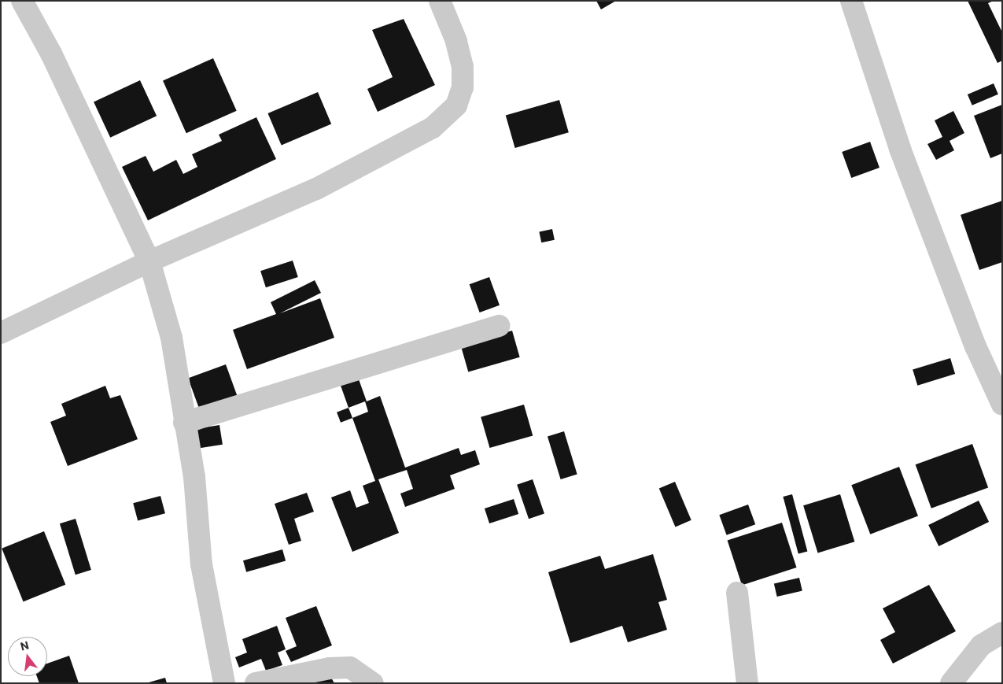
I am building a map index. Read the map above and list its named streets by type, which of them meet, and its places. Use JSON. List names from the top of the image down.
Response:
{
  "north": "top"
}
